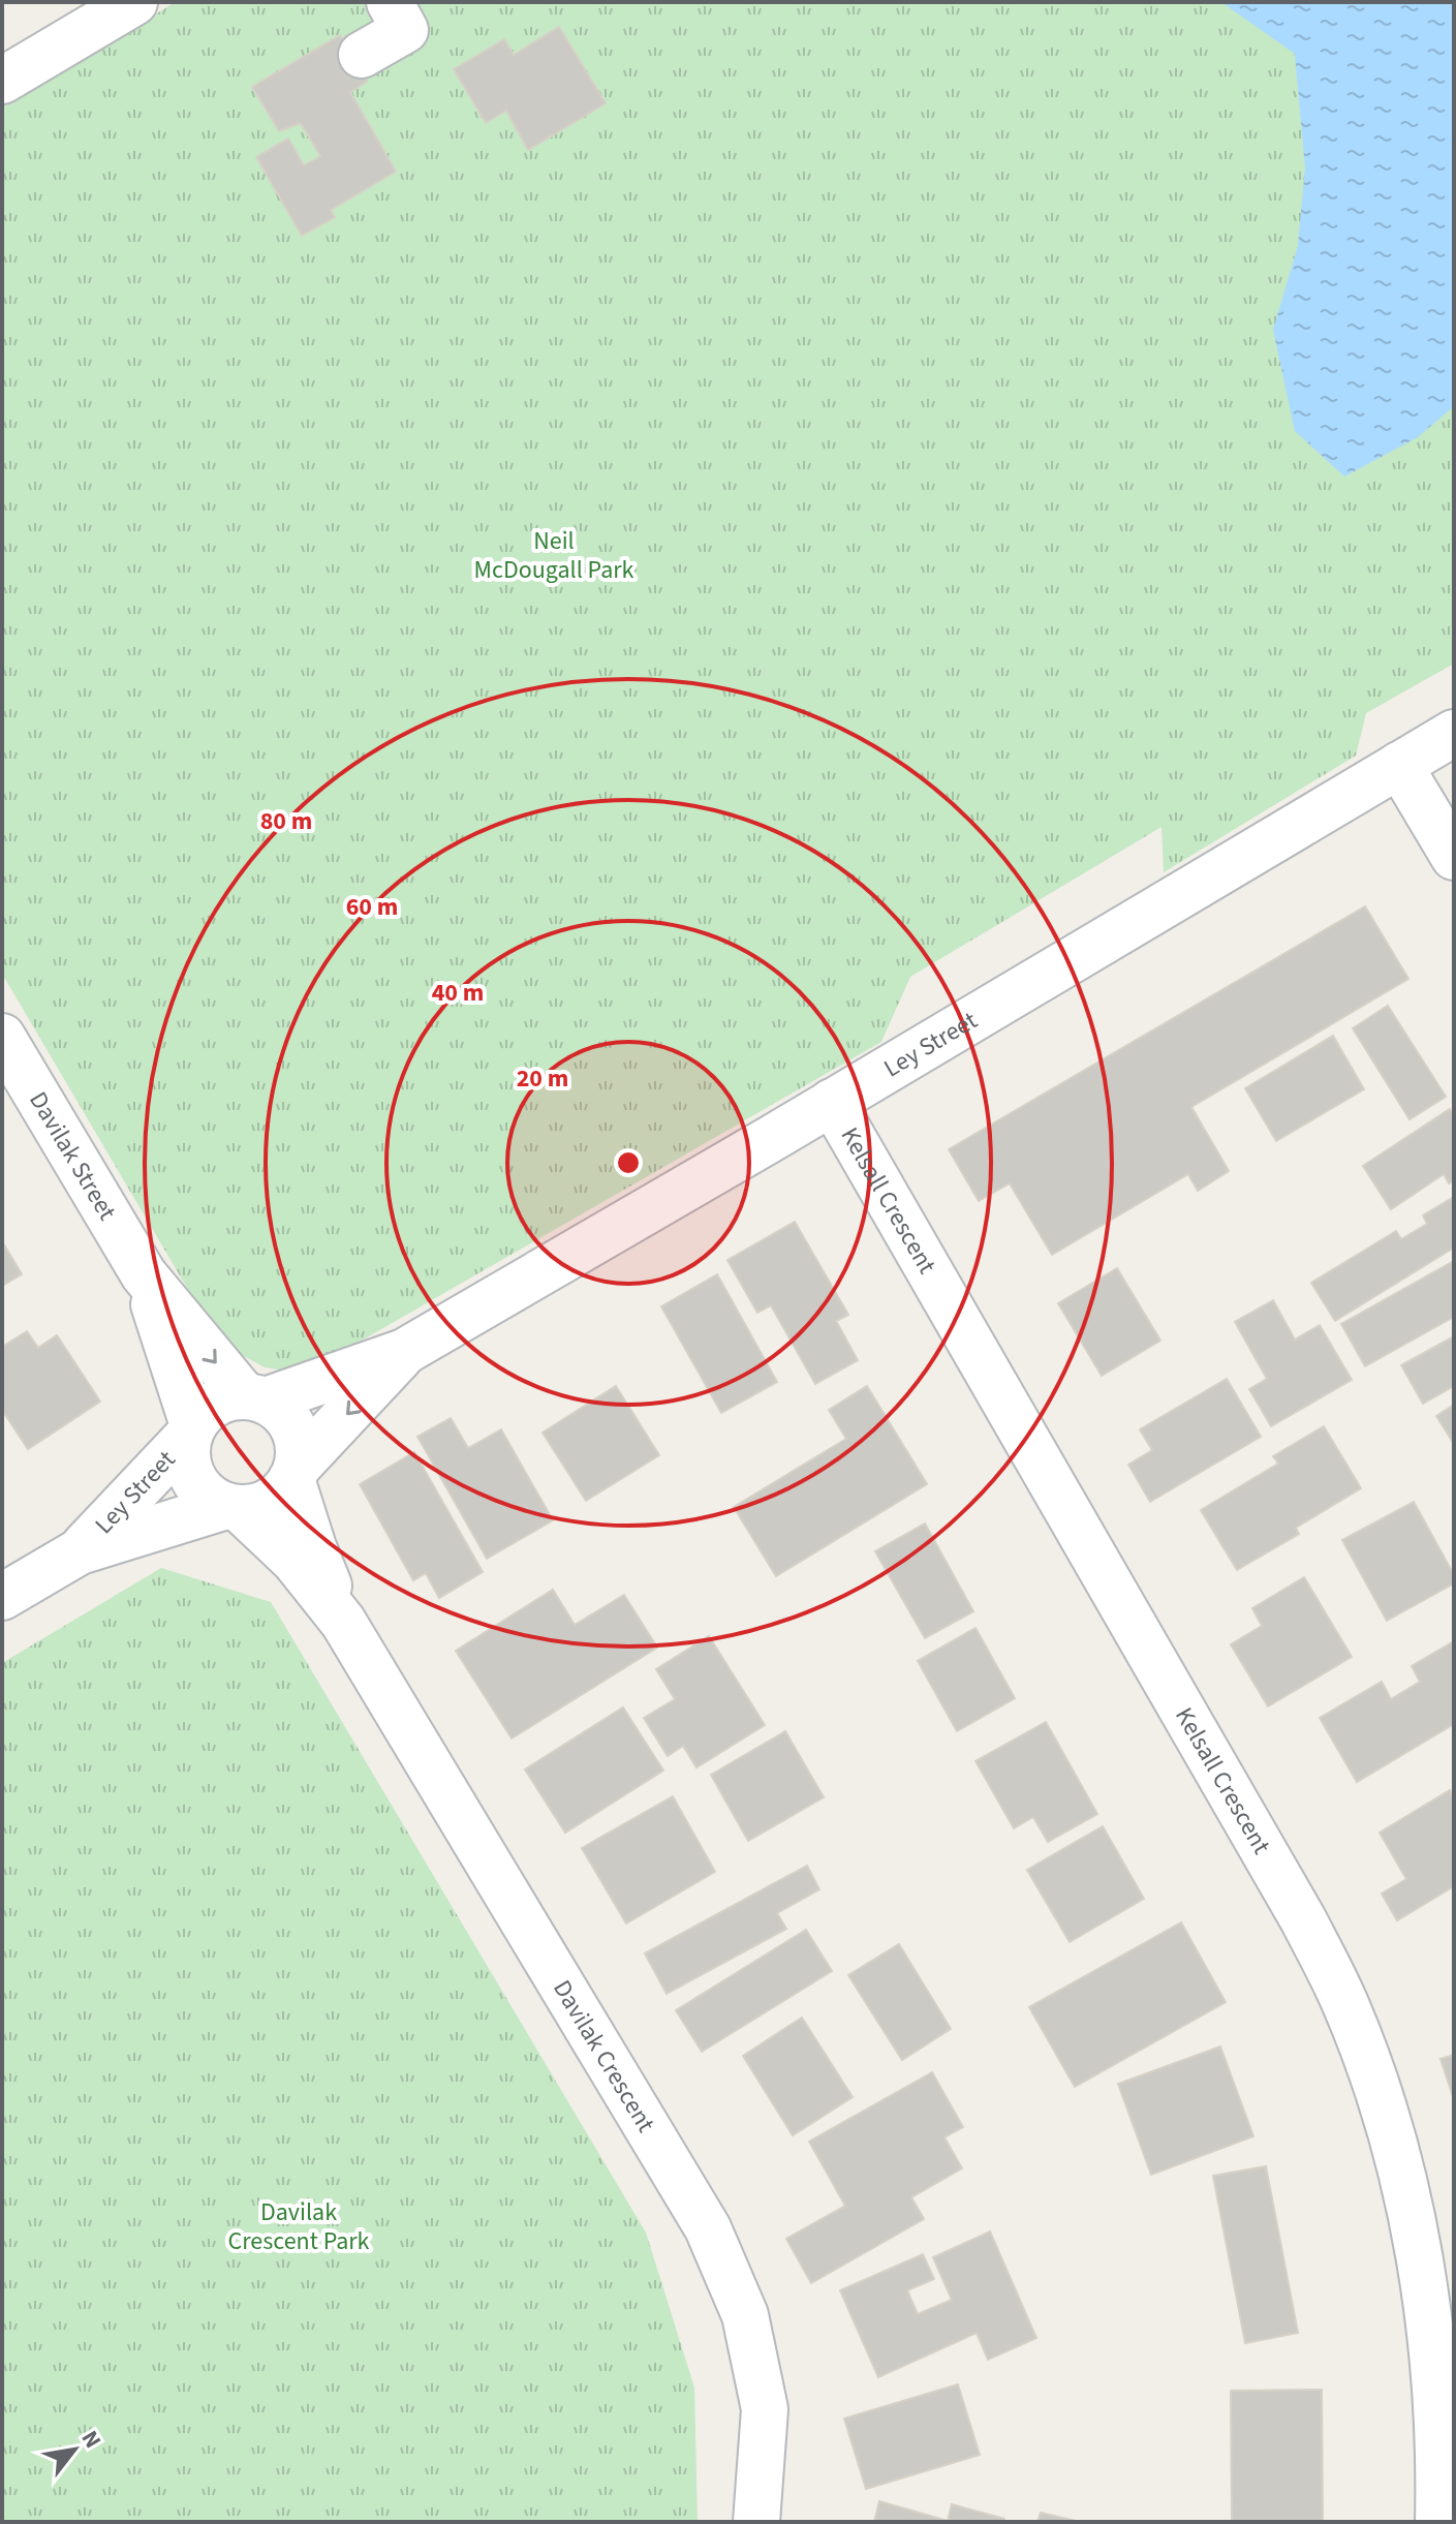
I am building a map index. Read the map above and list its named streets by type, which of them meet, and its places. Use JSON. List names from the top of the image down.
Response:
{
  "streets": {
    "street": [
      "Ley Street",
      "Davilak Street",
      "Kelsall Crescent",
      "Davilak Crescent"
    ]
  },
  "crossings": [
    ["Ley Street", "Davilak Street"],
    ["Ley Street", "Kelsall Crescent"],
    ["Ley Street", "Davilak Crescent"],
    ["Davilak Street", "Davilak Crescent"]
  ],
  "parks": ["Neil McDougall Park", "Davilak Crescent Park"],
  "north": "top right",
  "rings": [
    "80 m",
    "60 m",
    "40 m",
    "20 m"
  ]
}
